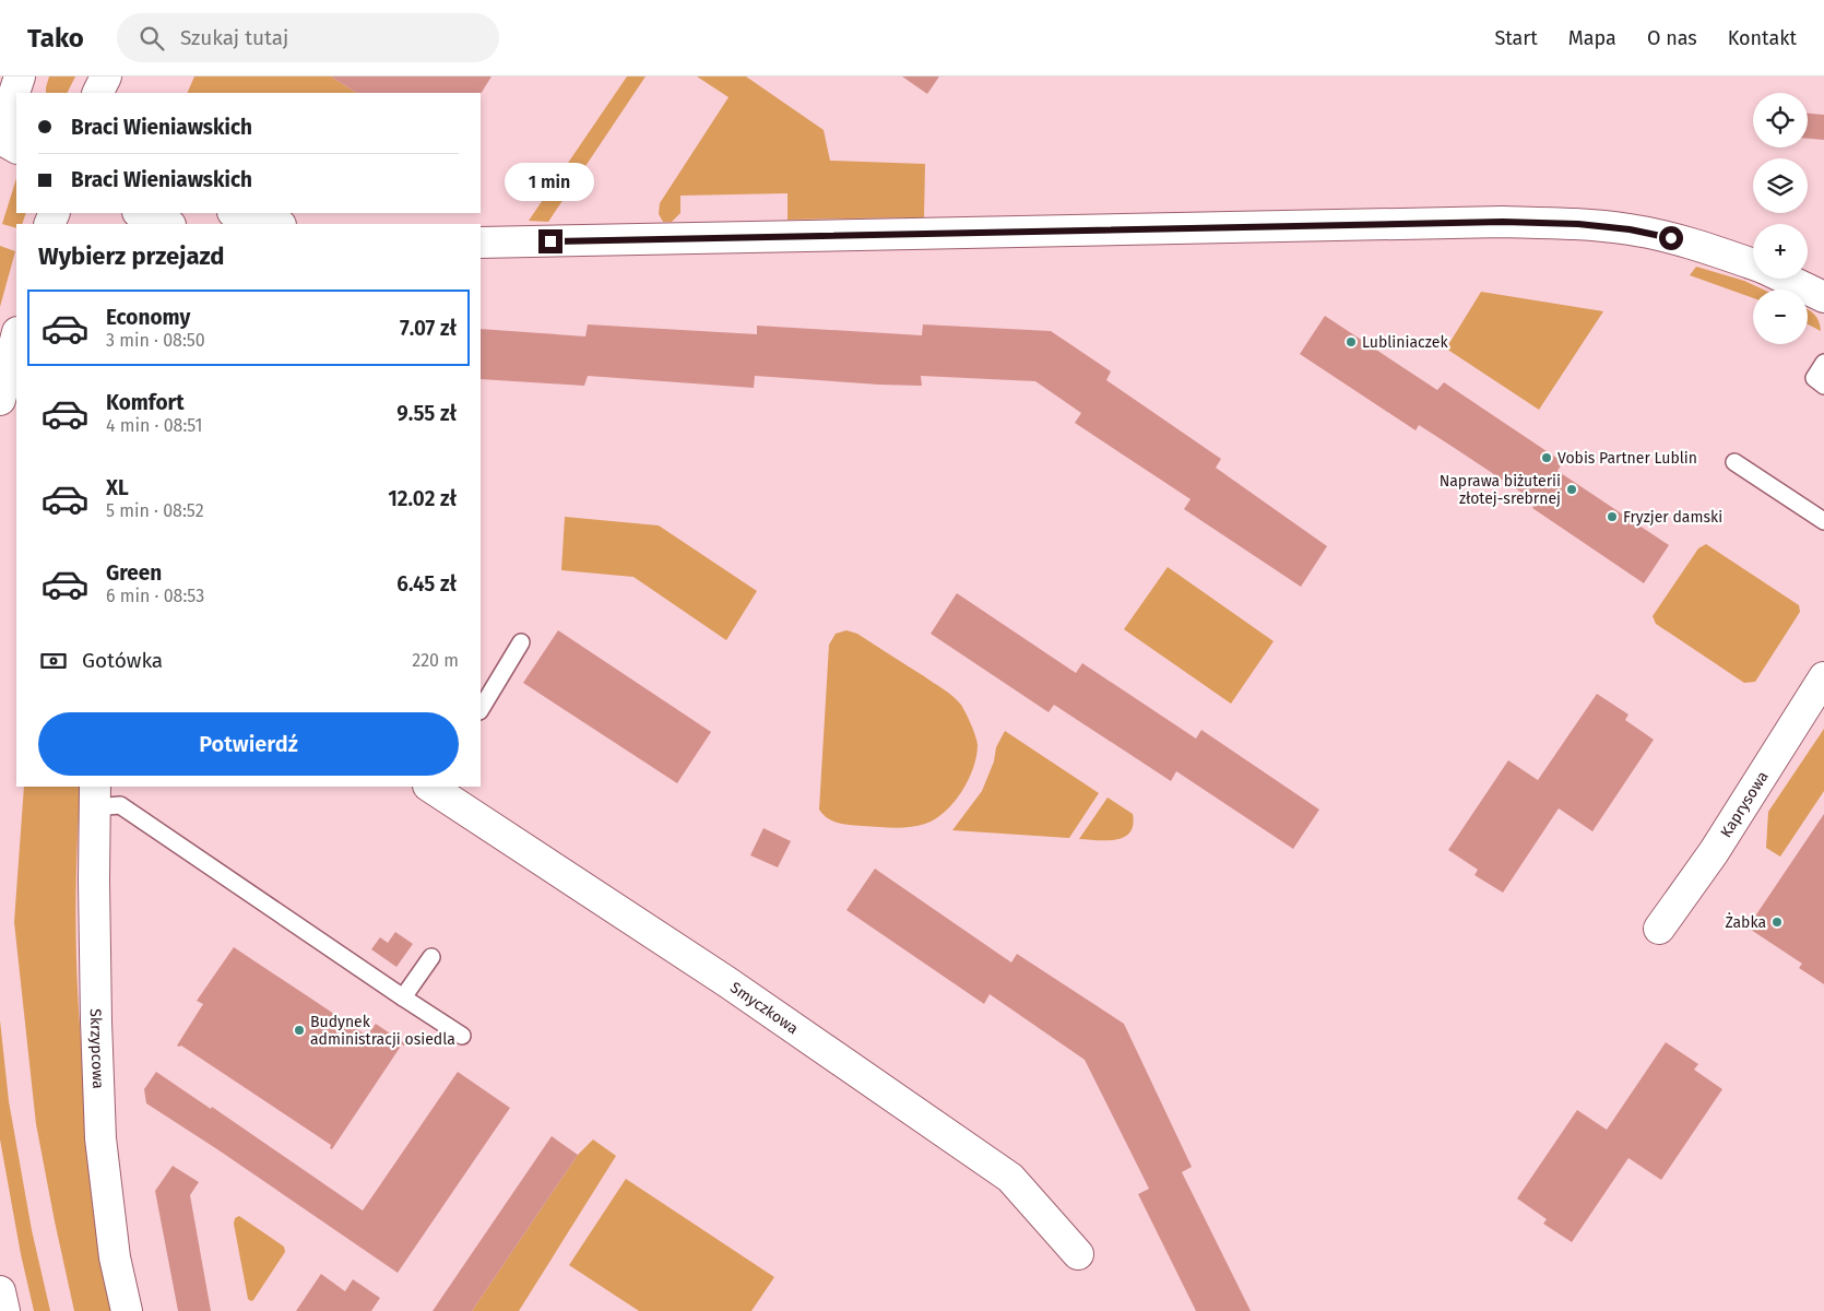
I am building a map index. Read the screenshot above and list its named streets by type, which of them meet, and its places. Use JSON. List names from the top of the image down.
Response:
{
  "streets": {
    "street": ["Kaprysowa", "Smyczkowa", "Skrzypcowa"]
  },
  "places": [
    "Lubliniaczek",
    "Vobis Partner Lublin",
    "Naprawa biżuterii złotej-srebrnej",
    "Fryzjer damski",
    "Żabka",
    "Budynek administracji osiedla"
  ],
  "page": {
    "header": "Tako",
    "search": "Szukaj tutaj",
    "nav": [
      "Start",
      "Mapa",
      "O nas",
      "Kontakt"
    ],
    "map_buttons": ["+", "−"],
    "banner": ["Braci Wieniawskich", "Braci Wieniawskich"],
    "bubble": "1 min",
    "heading": "Wybierz przejazd",
    "list": [
      {
        "name": "Economy",
        "note": "3 min · 08:50",
        "value": "7.07 zł"
      },
      {
        "name": "Komfort",
        "note": "4 min · 08:51",
        "value": "9.55 zł"
      },
      {
        "name": "XL",
        "note": "5 min · 08:52",
        "value": "12.02 zł"
      },
      {
        "name": "Green",
        "note": "6 min · 08:53",
        "value": "6.45 zł"
      }
    ],
    "pay": ["Gotówka", "220 m"],
    "buttons": "Potwierdź"
  }
}
